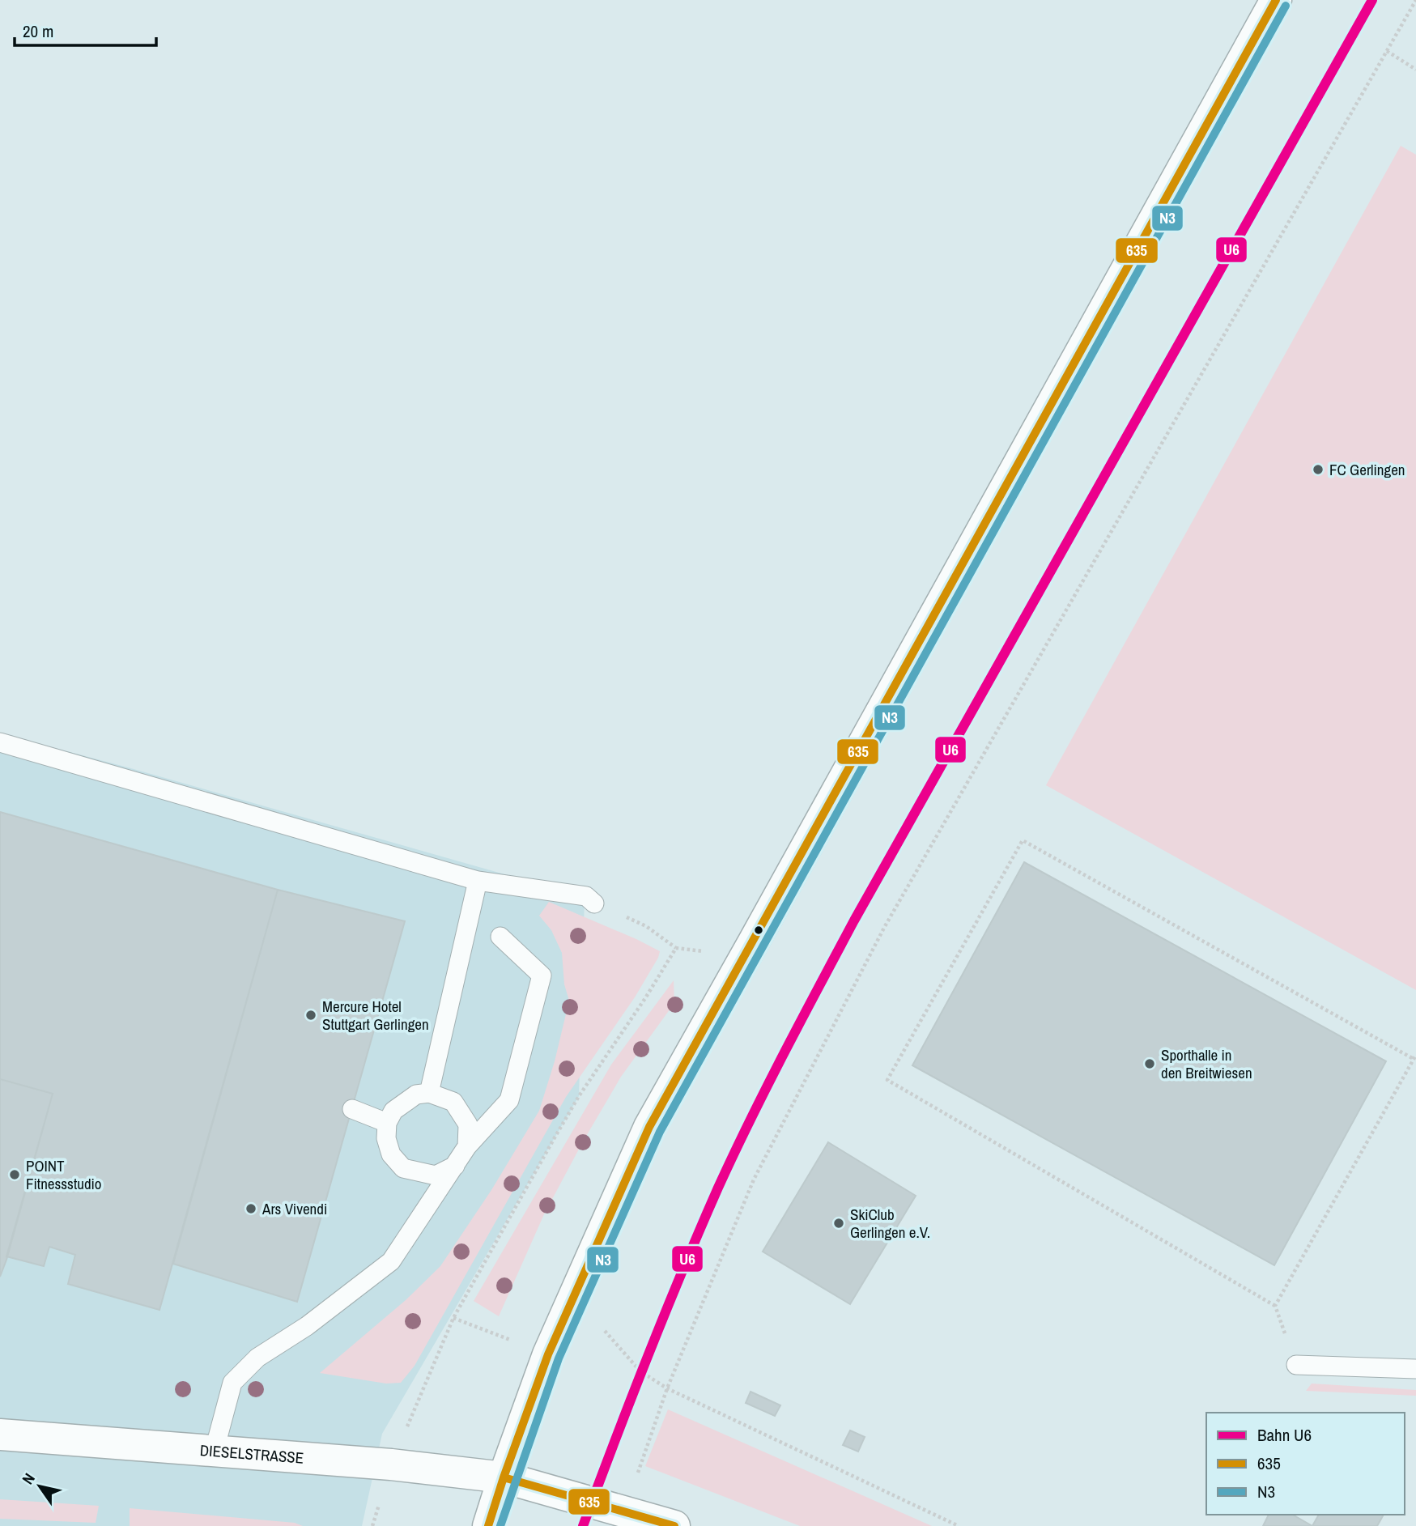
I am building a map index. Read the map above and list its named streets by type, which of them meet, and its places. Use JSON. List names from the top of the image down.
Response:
{
  "streets": {
    "main road": ["DIESELSTRASSE"]
  },
  "places": [
    "FC Gerlingen",
    "Mercure Hotel Stuttgart Gerlingen",
    "Sporthalle in den Breitwiesen",
    "POINT Fitnessstudio",
    "Ars Vivendi",
    "SkiClub Gerlingen e.V."
  ],
  "lines": ["rail line U6", "transit line 635", "transit line N3"],
  "legend": ["Bahn U6", "635", "N3"],
  "scale_bar": "20 m",
  "north": "top left"
}
